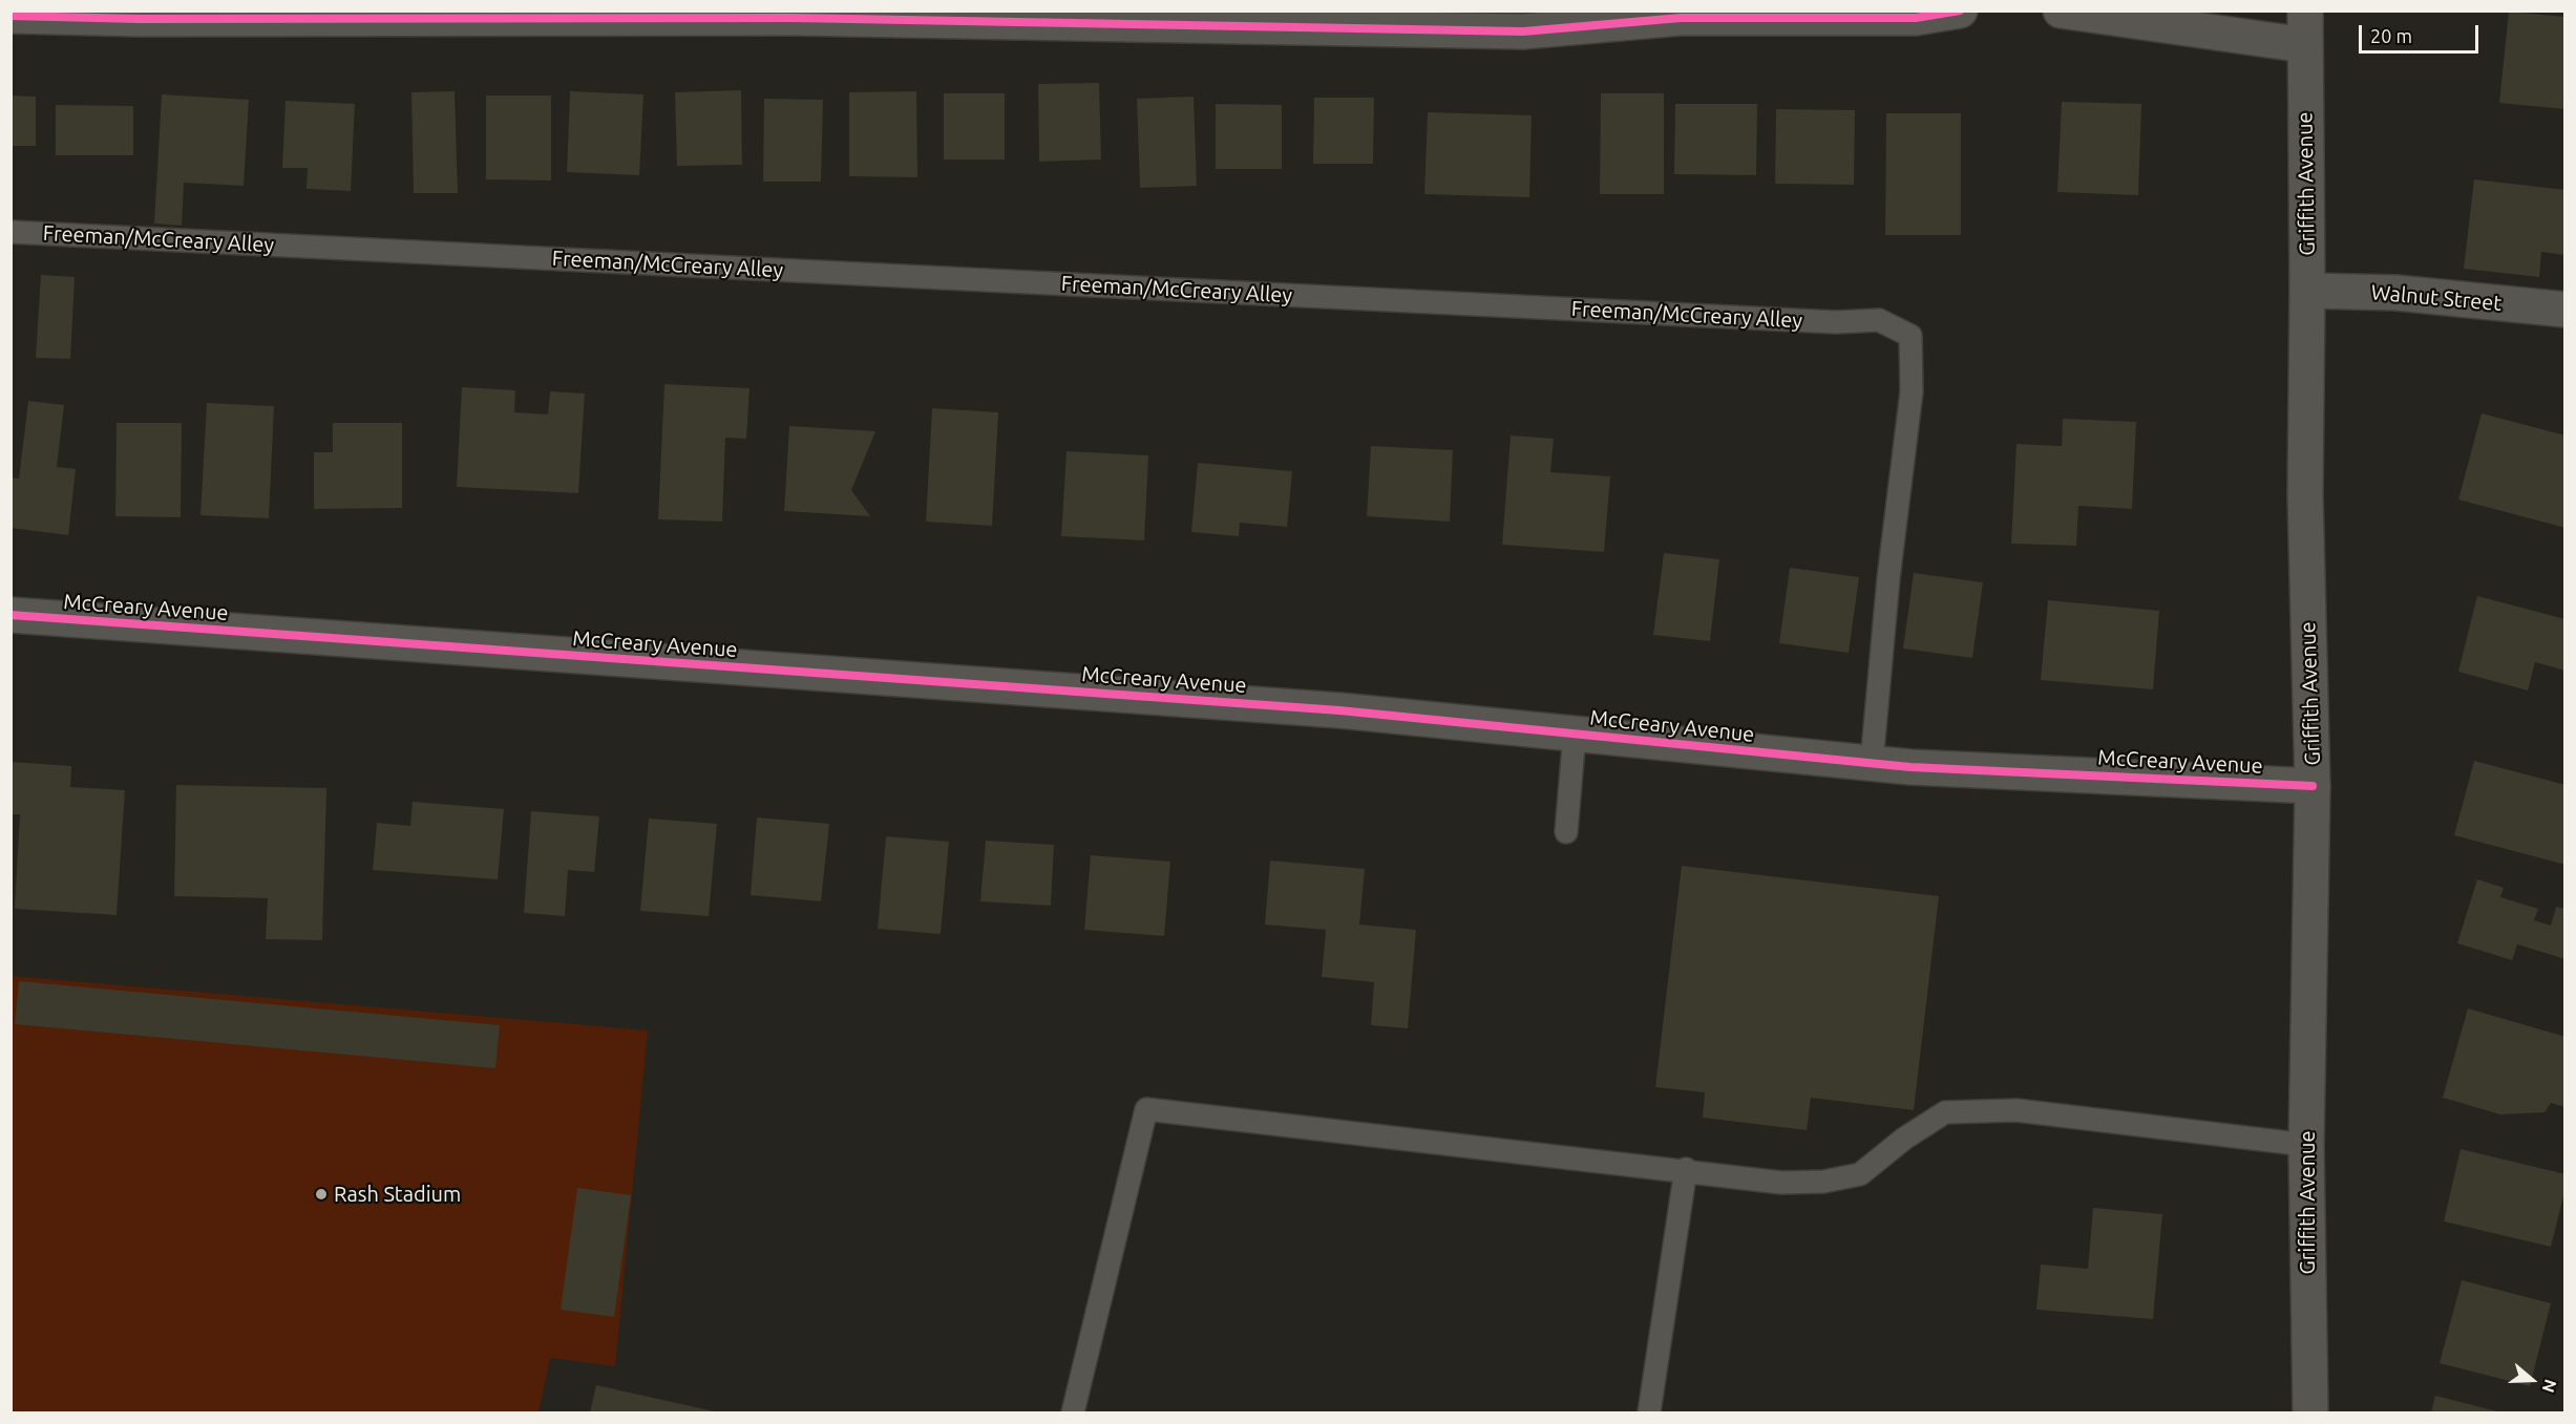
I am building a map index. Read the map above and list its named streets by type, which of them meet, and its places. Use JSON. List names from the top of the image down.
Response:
{
  "streets": {
    "street": ["Griffith Avenue", "Walnut Street", "McCreary Avenue"],
    "lane": ["Freeman/McCreary Alley"]
  },
  "crossings": [
    ["Griffith Avenue", "Walnut Street"],
    ["Griffith Avenue", "McCreary Avenue"],
    ["Freeman/McCreary Alley", "McCreary Avenue"]
  ],
  "places": ["Rash Stadium"],
  "scale_bar": "20 m",
  "north": "right"
}
